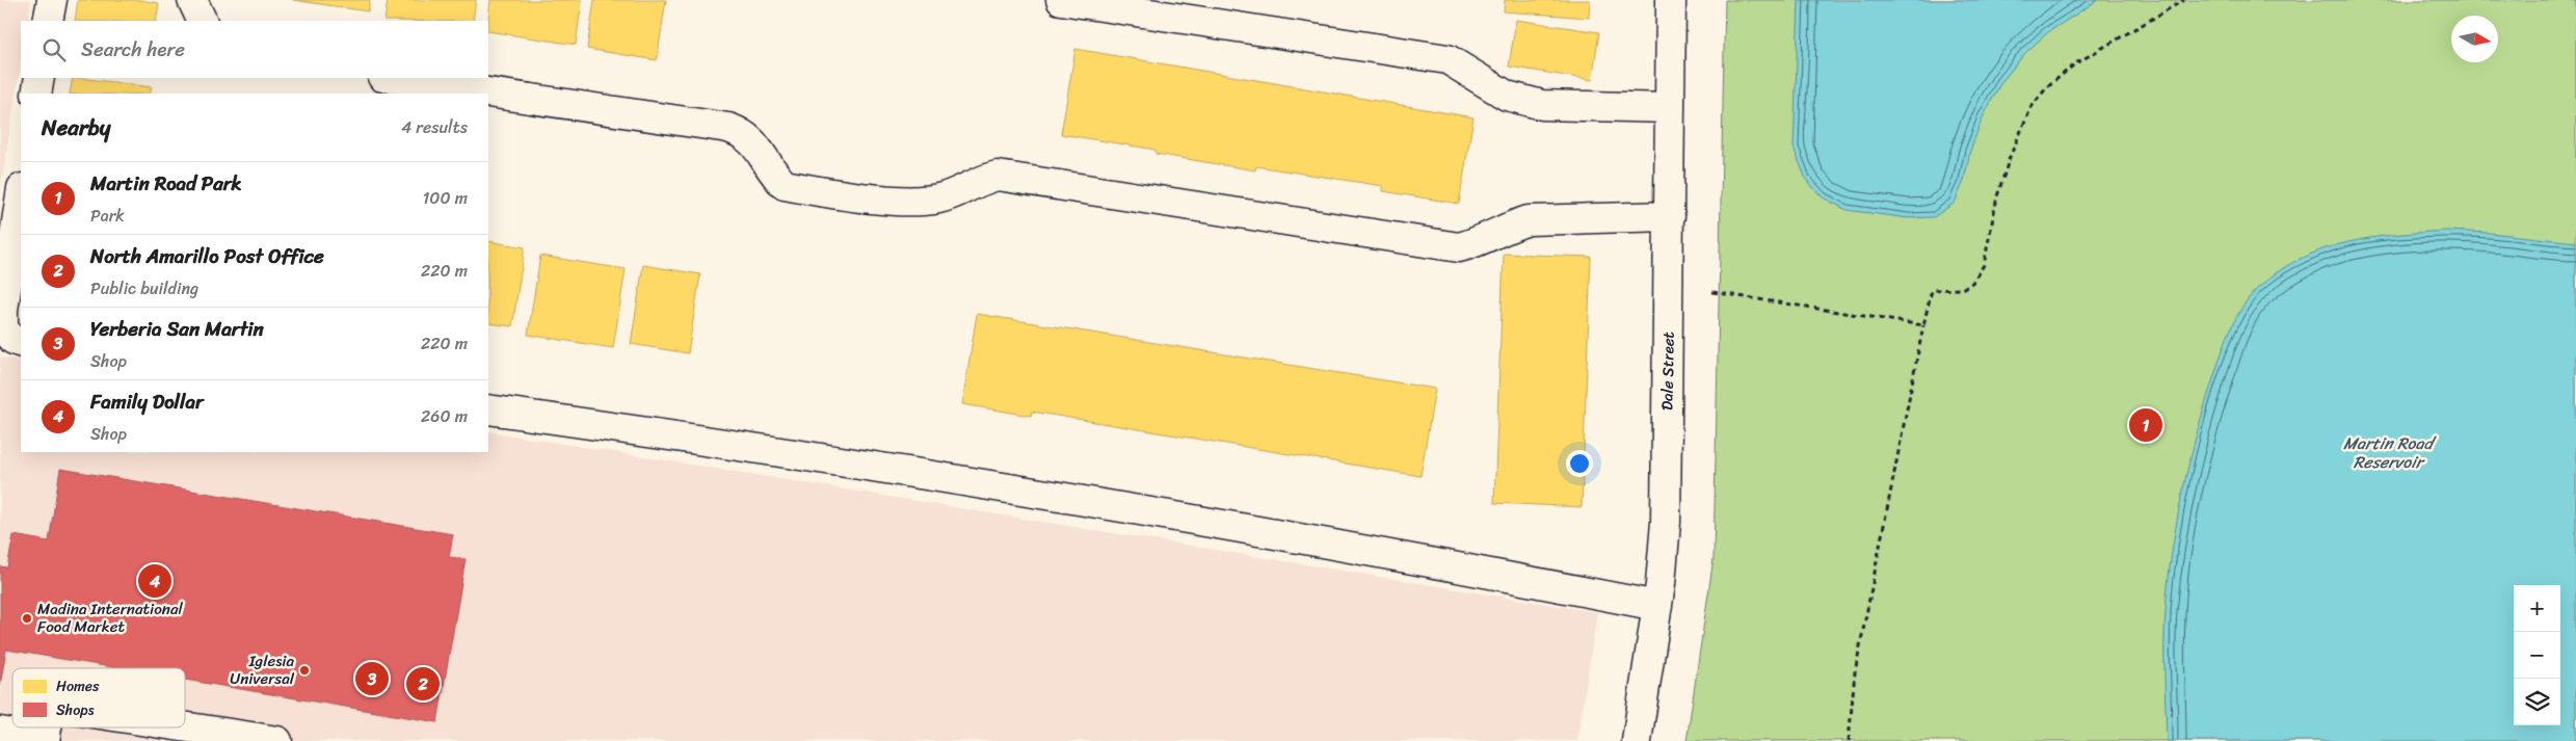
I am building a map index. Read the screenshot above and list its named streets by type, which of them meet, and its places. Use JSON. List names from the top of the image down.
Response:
{
  "streets": {
    "street": ["Dale Street"]
  },
  "water": ["Martin Road Reservoir"],
  "places": ["Madina International Food Market", "Iglesia Universal"],
  "legend": ["Homes", "Shops"],
  "north": "right",
  "page": {
    "search": "Search here",
    "heading": ["Nearby", "4 results"],
    "list": [
      {
        "mark": "1",
        "name": "Martin Road Park",
        "note": "Park",
        "value": "100 m"
      },
      {
        "mark": "2",
        "name": "North Amarillo Post Office",
        "note": "Public building",
        "value": "220 m"
      },
      {
        "mark": "3",
        "name": "Yerberia San Martin",
        "note": "Shop",
        "value": "220 m"
      },
      {
        "mark": "4",
        "name": "Family Dollar",
        "note": "Shop",
        "value": "260 m"
      }
    ],
    "pins": [
      "1",
      "4",
      "3",
      "2"
    ],
    "map_buttons": ["+", "−"]
  }
}
